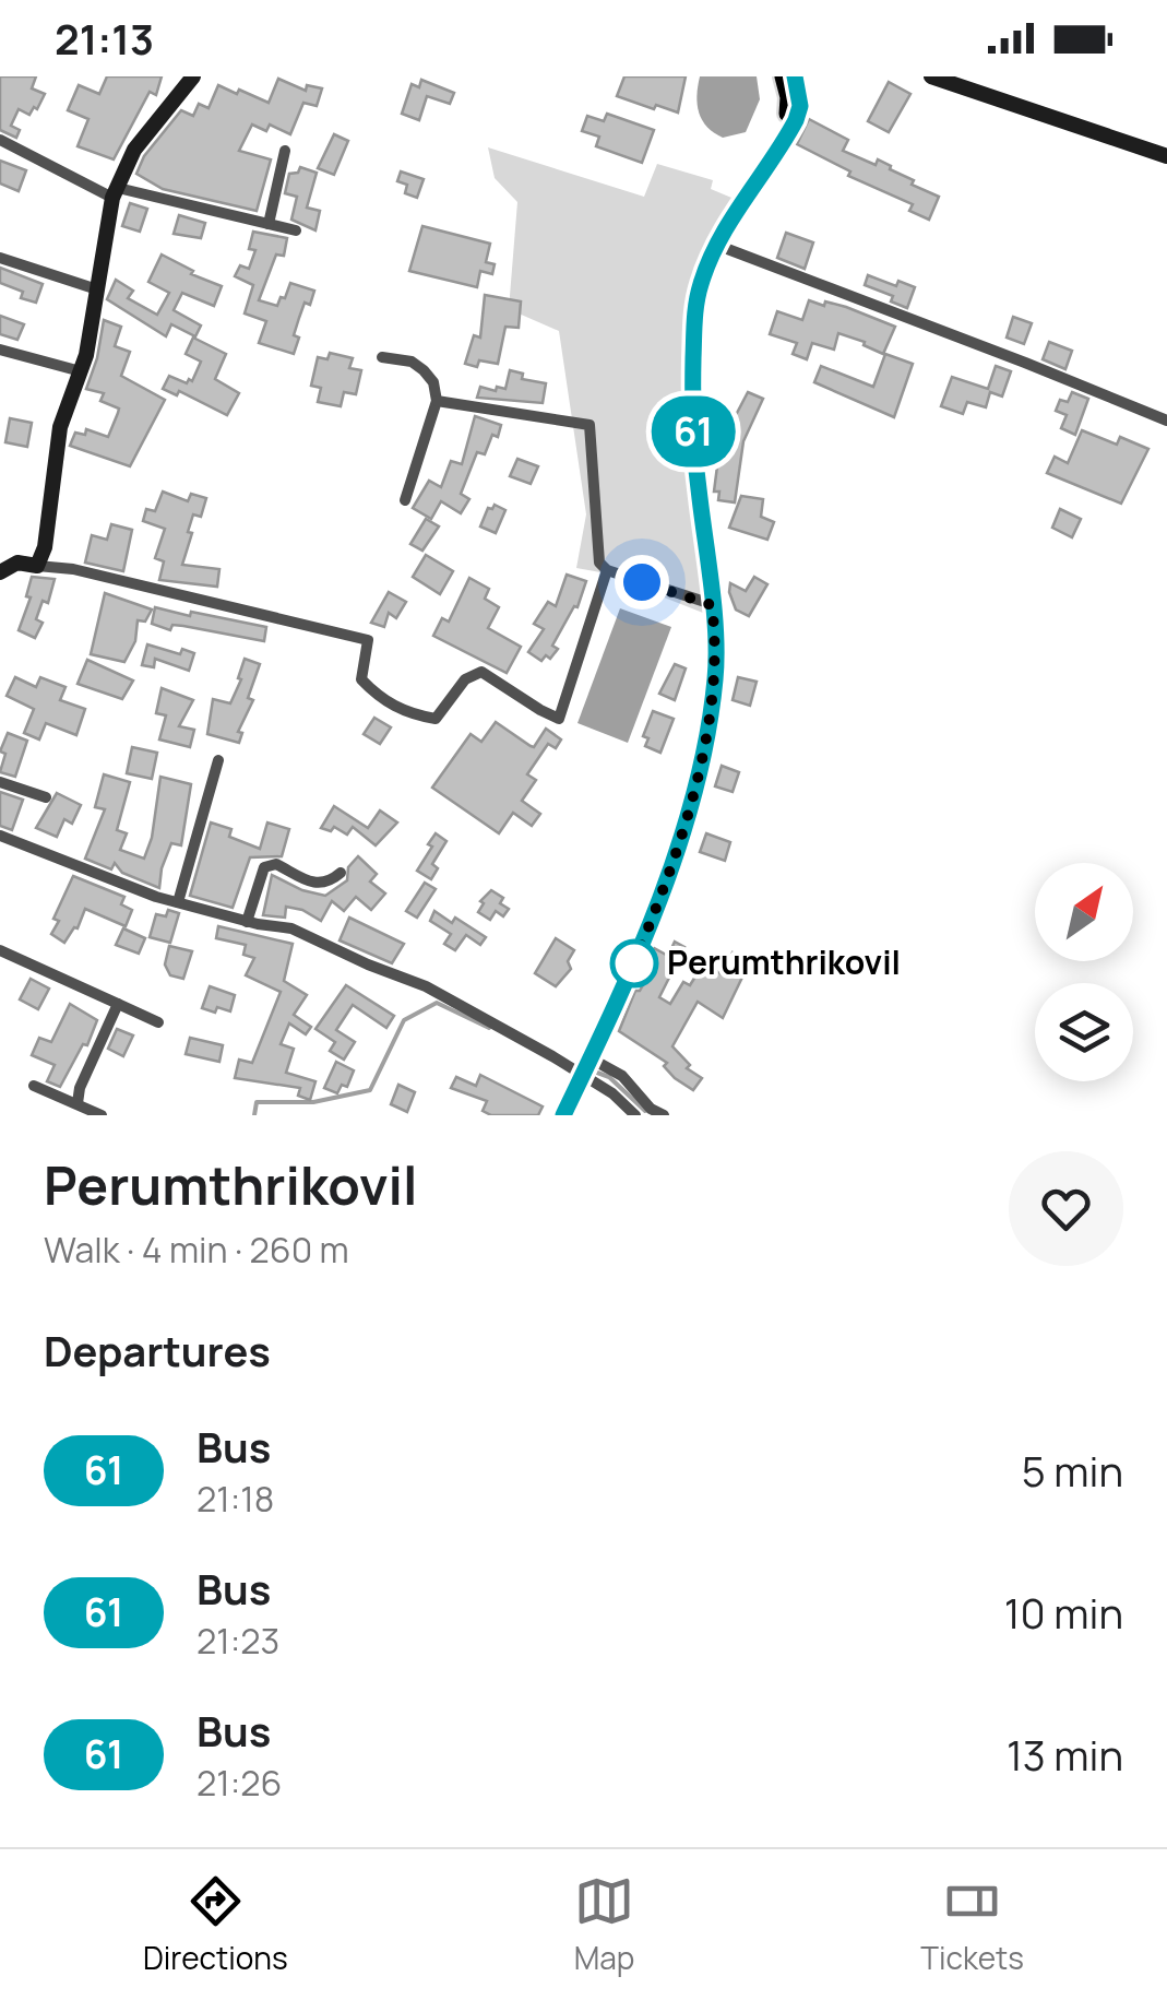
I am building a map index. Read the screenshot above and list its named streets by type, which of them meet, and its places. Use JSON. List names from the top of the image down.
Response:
{
  "places": ["Perumthrikovil"],
  "lines": ["bus line 61"],
  "north": "top right",
  "page": {
    "status": "21:13",
    "on_map": "61",
    "heading": [
      ["Perumthrikovil", "Walk · 4 min · 260 m"],
      "Departures"
    ],
    "list": [
      {
        "mark": "61",
        "name": "Bus",
        "note": "21:18",
        "value": "5 min"
      },
      {
        "mark": "61",
        "name": "Bus",
        "note": "21:23",
        "value": "10 min"
      },
      {
        "mark": "61",
        "name": "Bus",
        "note": "21:26",
        "value": "13 min"
      }
    ],
    "tabs": ["Directions", "Map", "Tickets"]
  }
}
